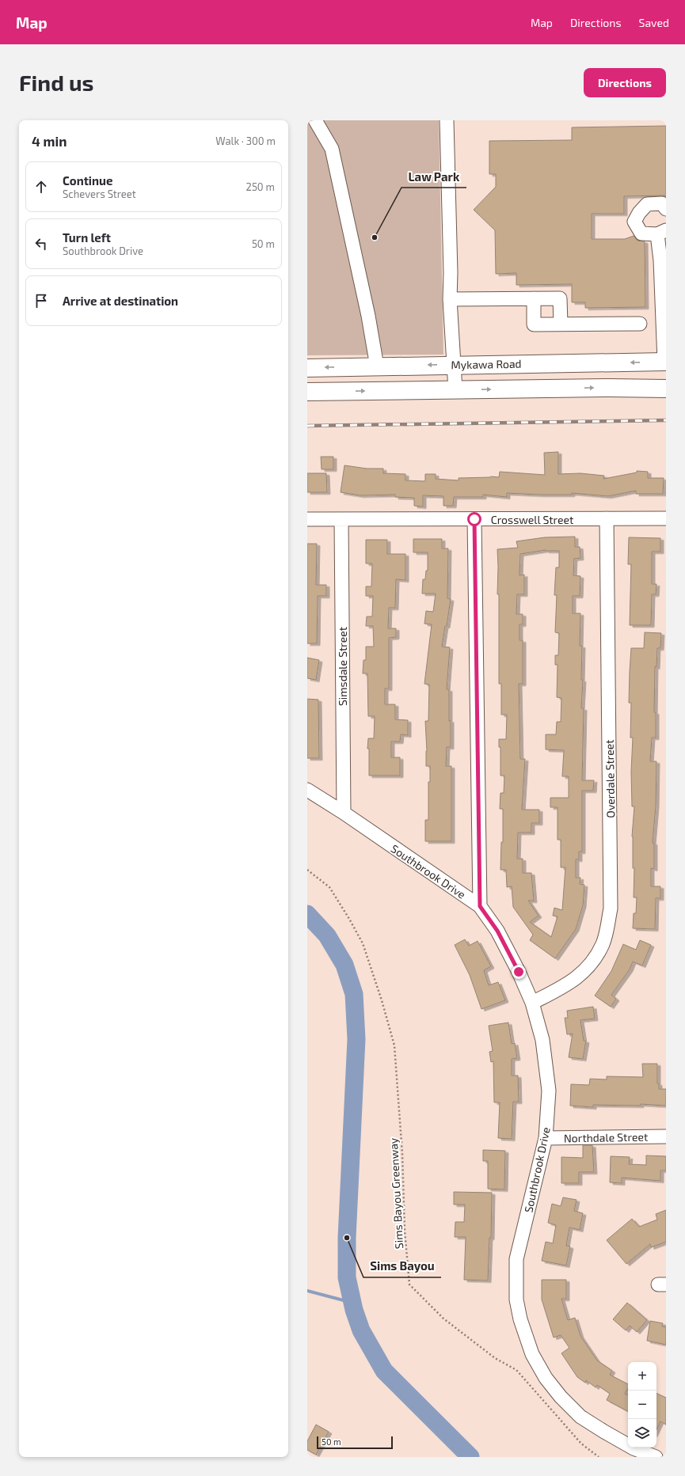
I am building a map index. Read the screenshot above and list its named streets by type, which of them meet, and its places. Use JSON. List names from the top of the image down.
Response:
{
  "streets": {
    "main road": ["Mykawa Road"],
    "street": [
      "Crosswell Street",
      "Simsdale Street",
      "Overdale Street",
      "Southbrook Drive",
      "Northdale Street"
    ],
    "path": ["Sims Bayou Greenway"]
  },
  "crossings": [
    ["Crosswell Street", "Simsdale Street"],
    ["Crosswell Street", "Overdale Street"],
    ["Simsdale Street", "Southbrook Drive"],
    ["Overdale Street", "Southbrook Drive"],
    ["Southbrook Drive", "Northdale Street"]
  ],
  "places": ["Law Park", "Sims Bayou"],
  "scale_bar": "50 m",
  "page": {
    "header": "Map",
    "nav": ["Map", "Directions", "Saved"],
    "buttons": "Directions",
    "title": "Find us",
    "heading": ["4 min", "Walk · 300 m"],
    "list": [
      ["Continue", "Schevers Street", "250 m"],
      ["Turn left", "Southbrook Drive", "50 m"],
      "Arrive at destination"
    ],
    "map_buttons": ["+", "−"],
    "scale": "50 m"
  }
}
